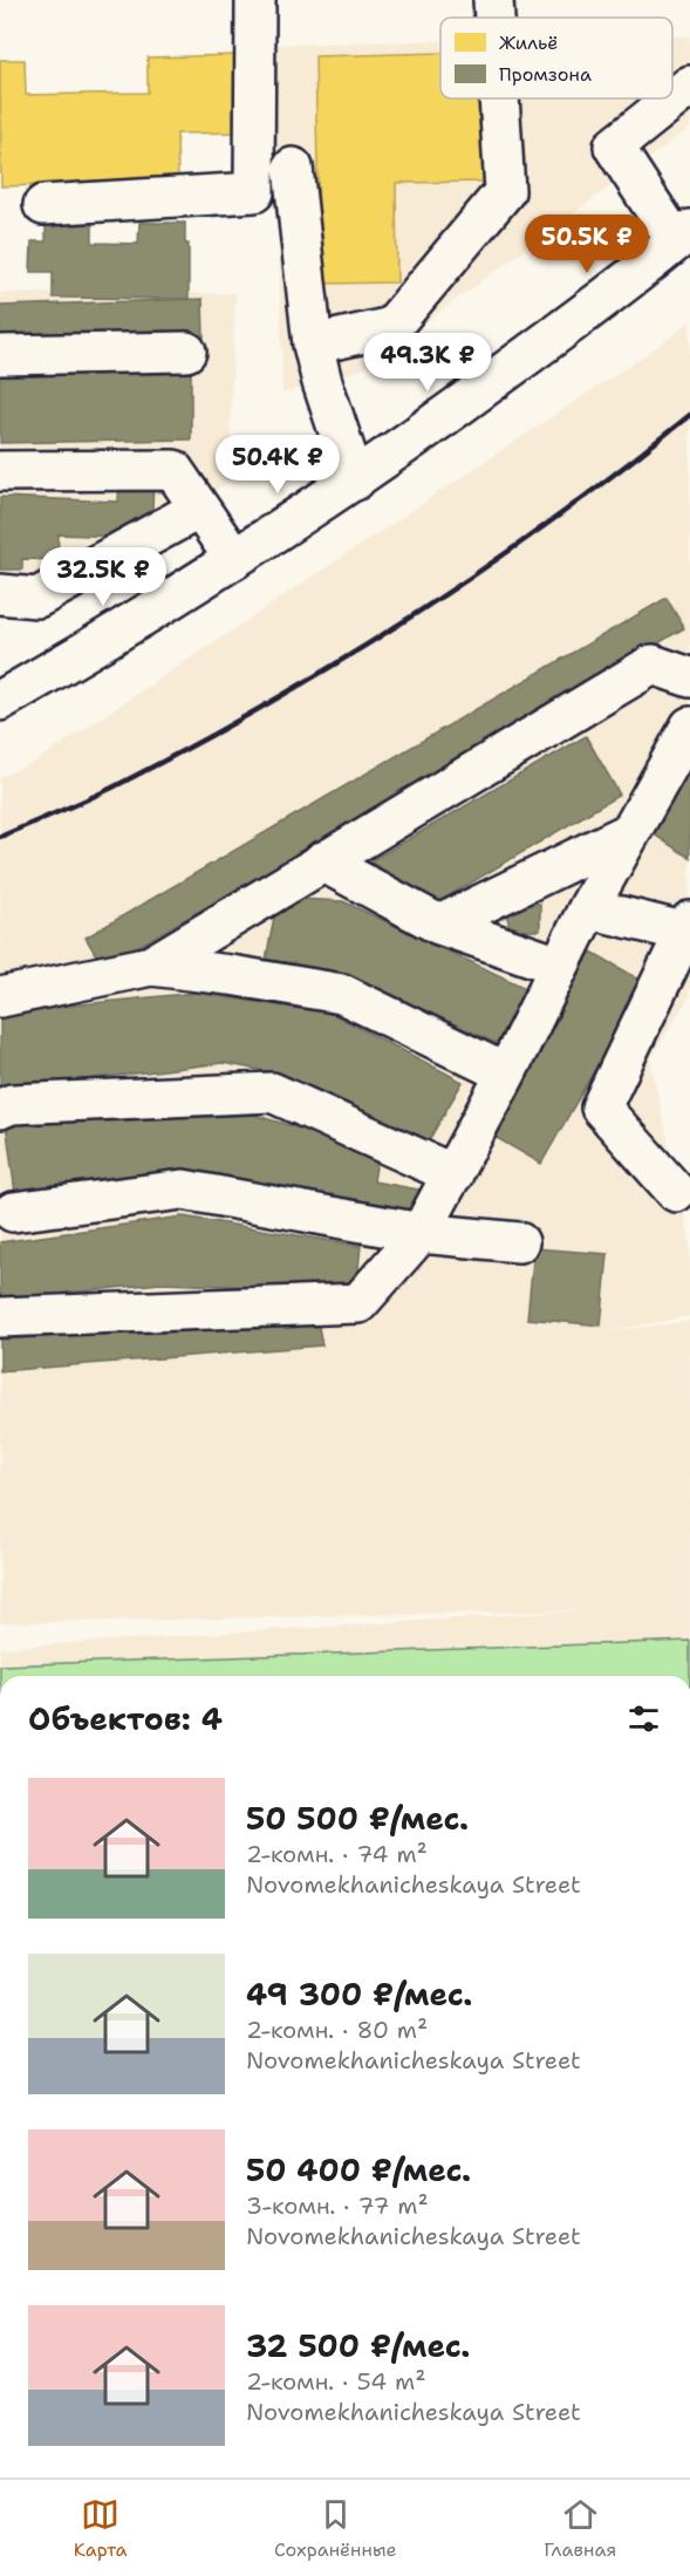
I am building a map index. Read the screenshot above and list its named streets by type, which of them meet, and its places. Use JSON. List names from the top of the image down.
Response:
{
  "legend": ["Жильё", "Промзона"],
  "page": {
    "price": [
      "50.5K ₽",
      "49.3K ₽",
      "50.4K ₽",
      "32.5K ₽"
    ],
    "heading": "Объектов: 4",
    "list": [
      {
        "name": "50 500 ₽/мес.",
        "note": "2-комн. · 74 m² · Novomekhanicheskaya Street"
      },
      {
        "name": "49 300 ₽/мес.",
        "note": "2-комн. · 80 m² · Novomekhanicheskaya Street"
      },
      {
        "name": "50 400 ₽/мес.",
        "note": "3-комн. · 77 m² · Novomekhanicheskaya Street"
      },
      {
        "name": "32 500 ₽/мес.",
        "note": "2-комн. · 54 m² · Novomekhanicheskaya Street"
      }
    ],
    "tabs": ["Карта", "Сохранённые", "Главная"]
  }
}
